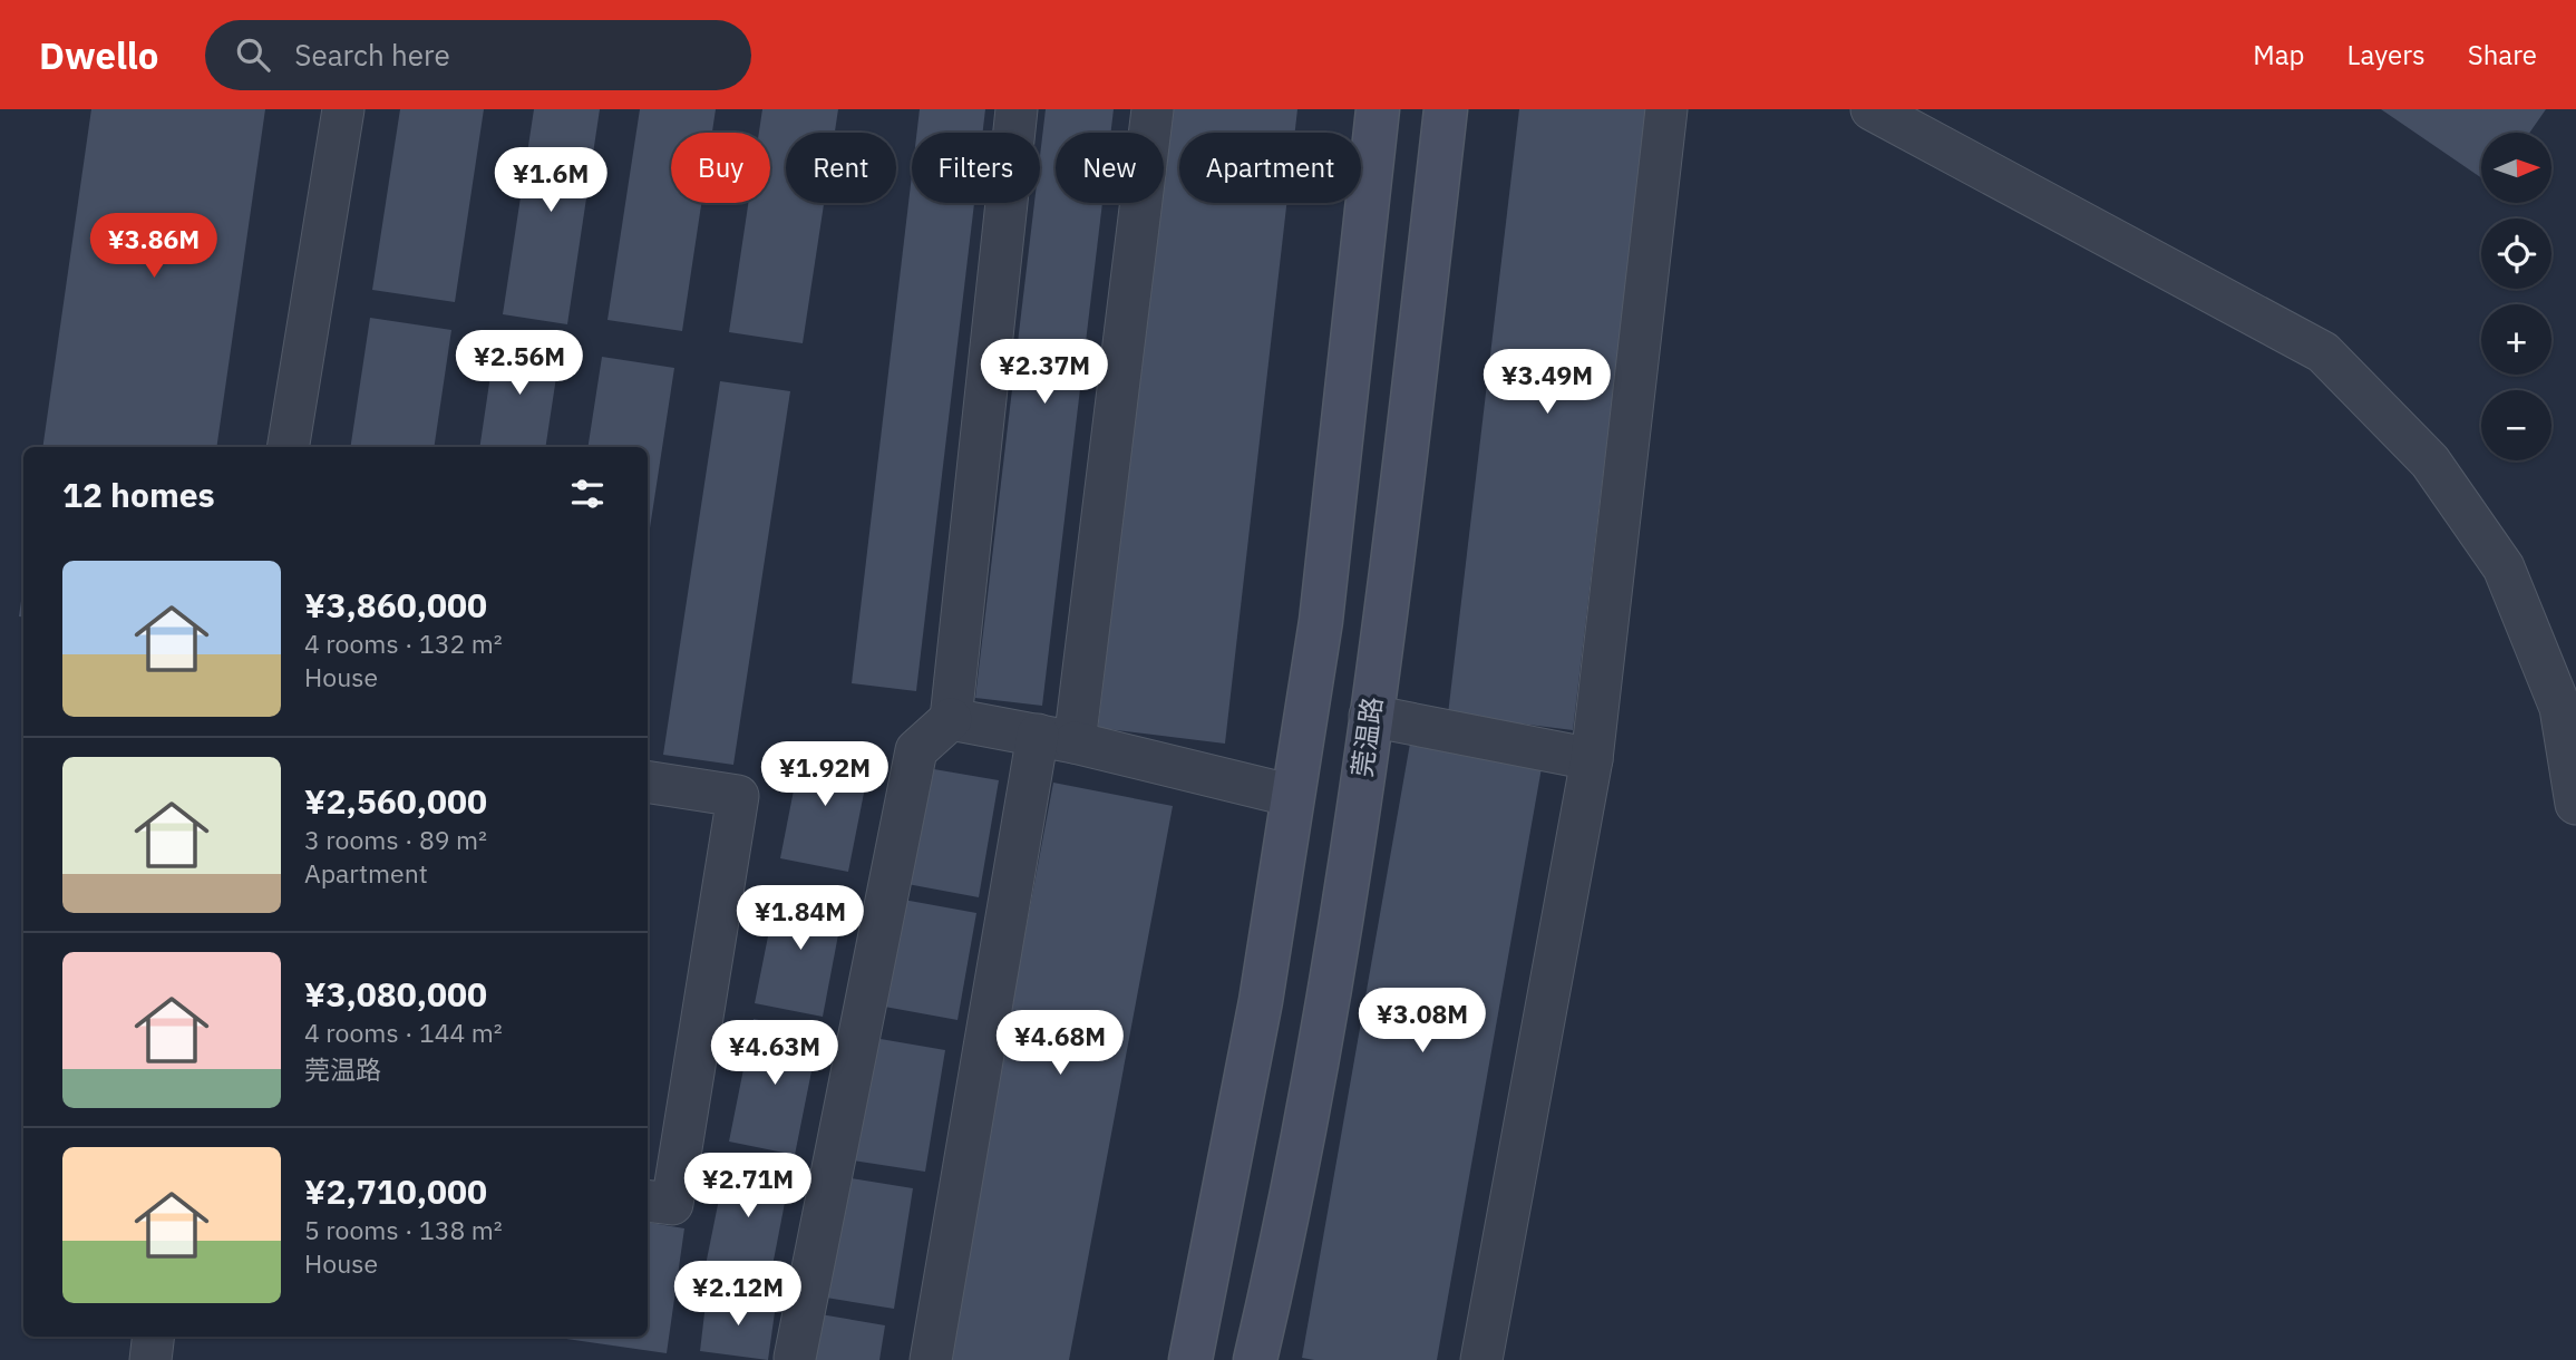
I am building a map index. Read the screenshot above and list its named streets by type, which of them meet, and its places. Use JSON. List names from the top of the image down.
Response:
{
  "streets": {
    "main road": ["莞温路"]
  },
  "north": "right",
  "page": {
    "header": "Dwello",
    "search": "Search here",
    "nav": ["Map", "Layers", "Share"],
    "map_buttons": ["+", "−"],
    "chip": [
      "Buy",
      "Rent",
      "Filters",
      "New",
      "Apartment"
    ],
    "price": [
      "¥1.6M",
      "¥3.86M",
      "¥2.56M",
      "¥2.37M",
      "¥3.49M",
      "¥1.92M",
      "¥1.84M",
      "¥3.08M",
      "¥4.68M",
      "¥4.63M",
      "¥2.71M",
      "¥2.12M"
    ],
    "heading": "12 homes",
    "list": [
      {
        "name": "¥3,860,000",
        "note": "4 rooms · 132 m² · House"
      },
      {
        "name": "¥2,560,000",
        "note": "3 rooms · 89 m² · Apartment"
      },
      {
        "name": "¥3,080,000",
        "note": "4 rooms · 144 m² · 莞温路"
      },
      {
        "name": "¥2,710,000",
        "note": "5 rooms · 138 m² · House"
      }
    ]
  }
}
